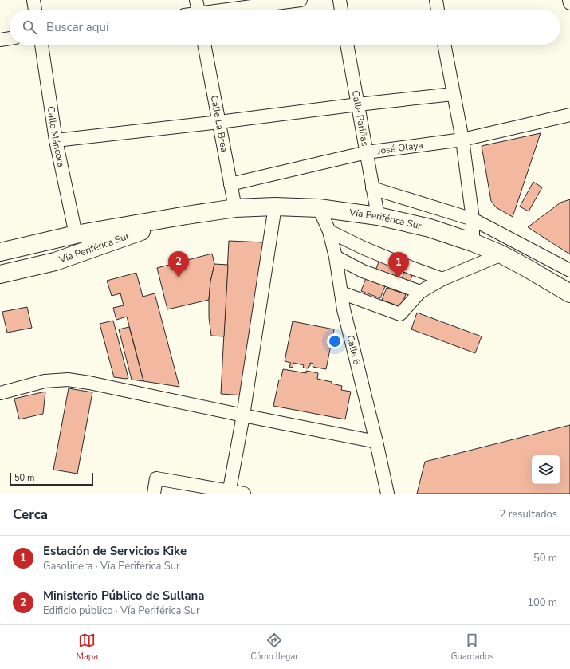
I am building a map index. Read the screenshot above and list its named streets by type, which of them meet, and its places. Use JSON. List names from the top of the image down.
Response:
{
  "streets": {
    "highway": ["Vía Periférica Sur"],
    "street": [
      "Calle Pariñas",
      "Calle La Brea",
      "Calle Máncora",
      "José Olaya",
      "Calle 6"
    ]
  },
  "crossings": [
    ["Calle Pariñas", "José Olaya"],
    ["Calle Pariñas", "Vía Periférica Sur"],
    ["Calle La Brea", "José Olaya"],
    ["Calle La Brea", "Vía Periférica Sur"],
    ["Calle Máncora", "Vía Periférica Sur"],
    ["Vía Periférica Sur", "Calle 6"]
  ],
  "scale_bar": "50 m",
  "page": {
    "search": "Buscar aquí",
    "pins": ["2", "1"],
    "scale": "50 m",
    "heading": ["Cerca", "2 resultados"],
    "list": [
      {
        "mark": "1",
        "name": "Estación de Servicios Kike",
        "note": "Gasolinera · Vía Periférica Sur",
        "value": "50 m"
      },
      {
        "mark": "2",
        "name": "Ministerio Público de Sullana",
        "note": "Edificio público · Vía Periférica Sur",
        "value": "100 m"
      }
    ],
    "nav": ["Mapa", "Cómo llegar", "Guardados"]
  }
}
